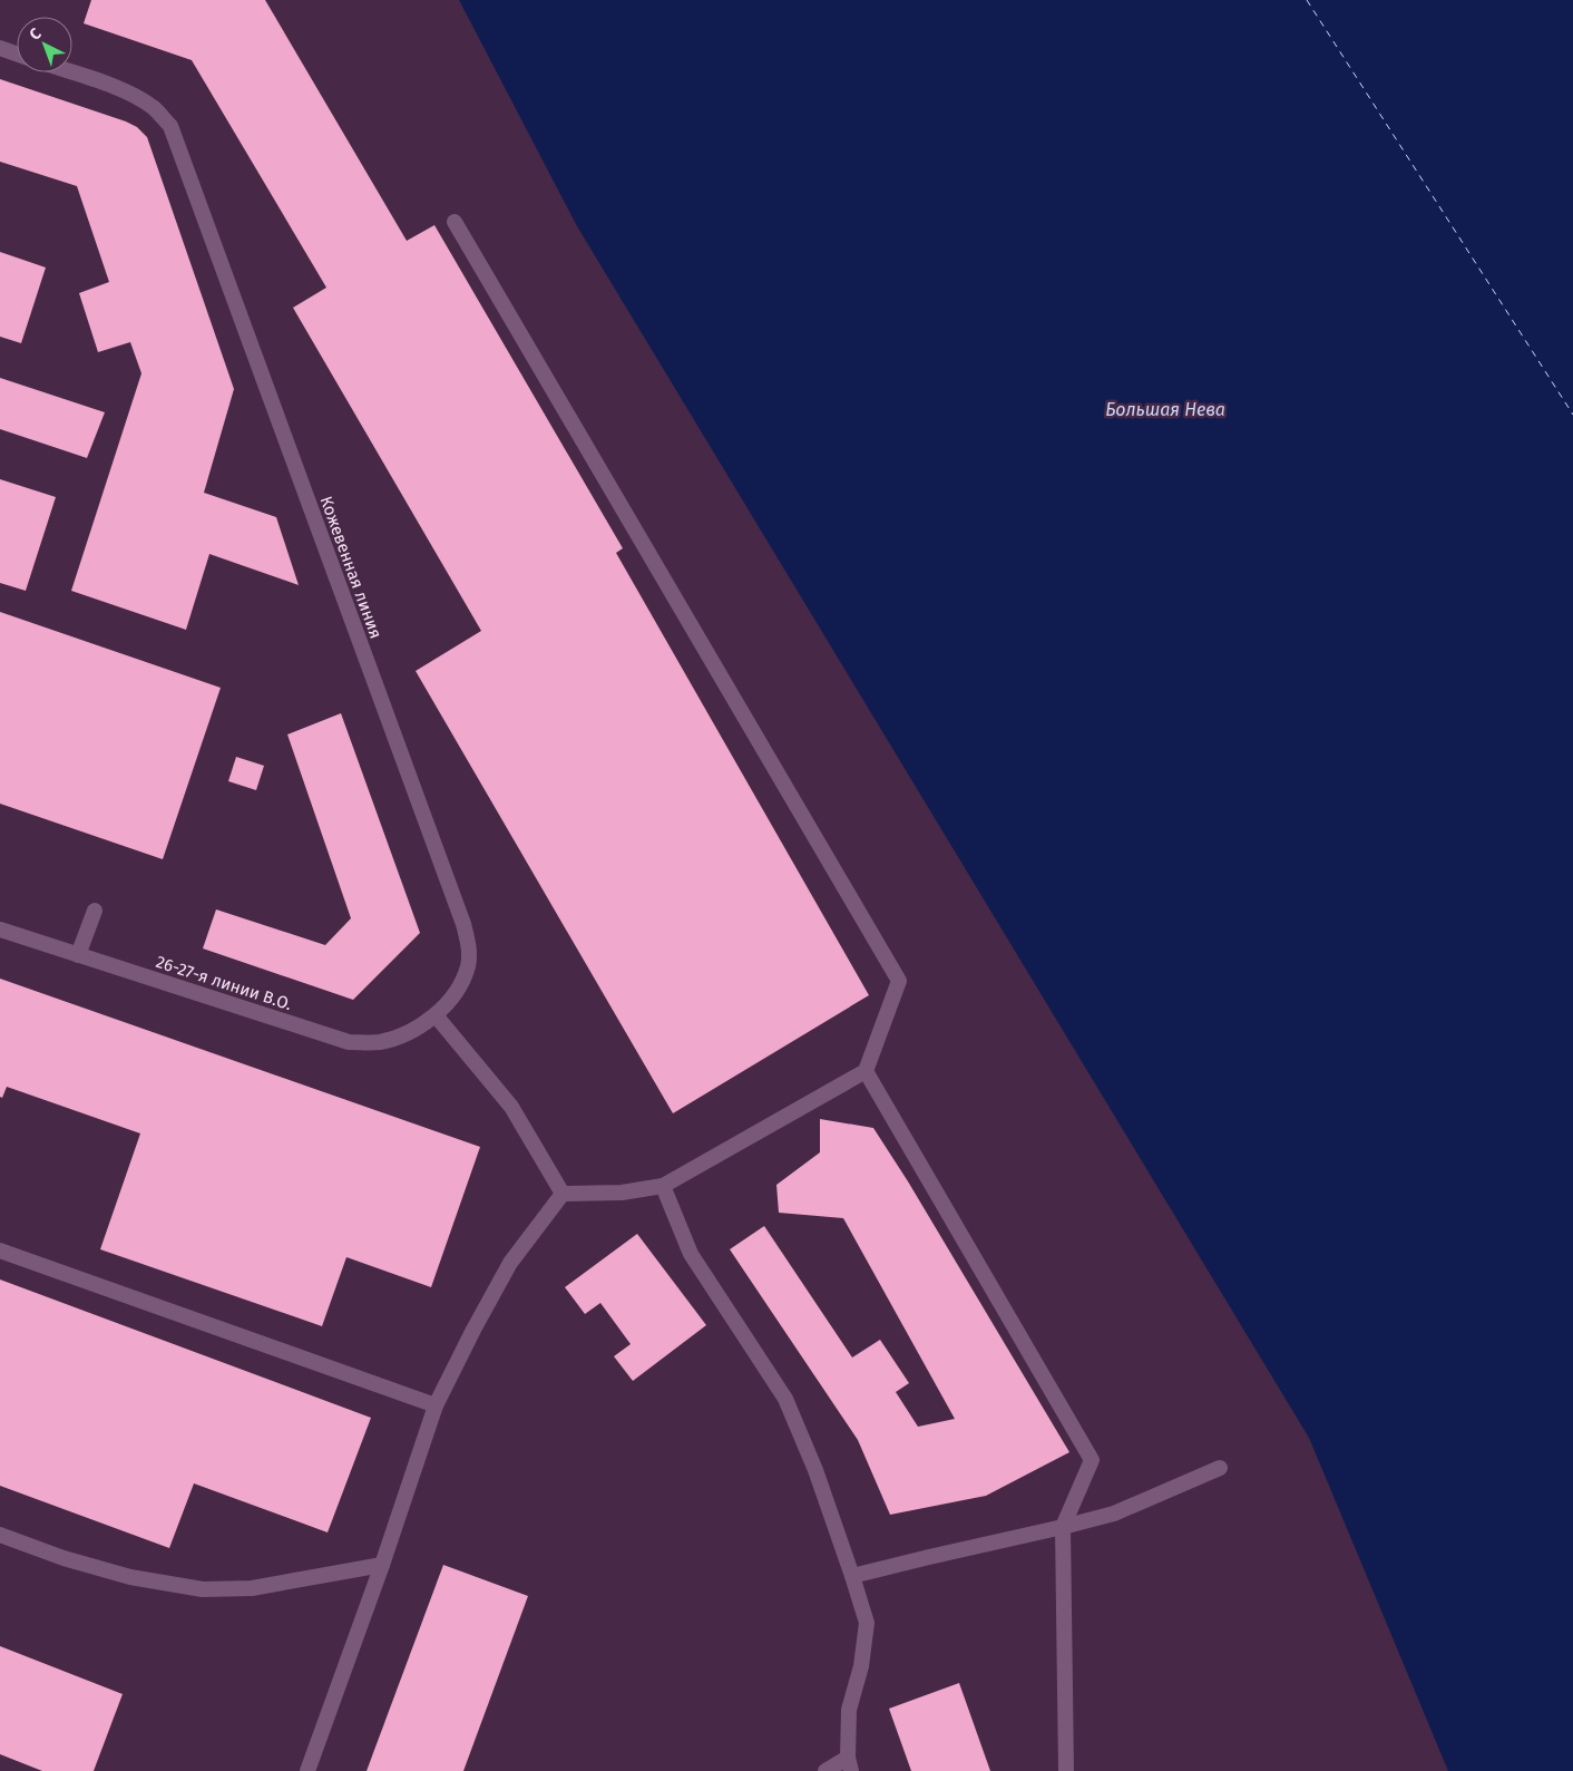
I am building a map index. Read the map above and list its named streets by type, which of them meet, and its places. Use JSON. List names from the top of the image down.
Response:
{
  "streets": {
    "street": ["Кожевенная линия", "26-27-я линии В.О."]
  },
  "crossings": [
    ["Кожевенная линия", "26-27-я линии В.О."]
  ],
  "water": ["Большая Нева"],
  "north": "top left"
}
